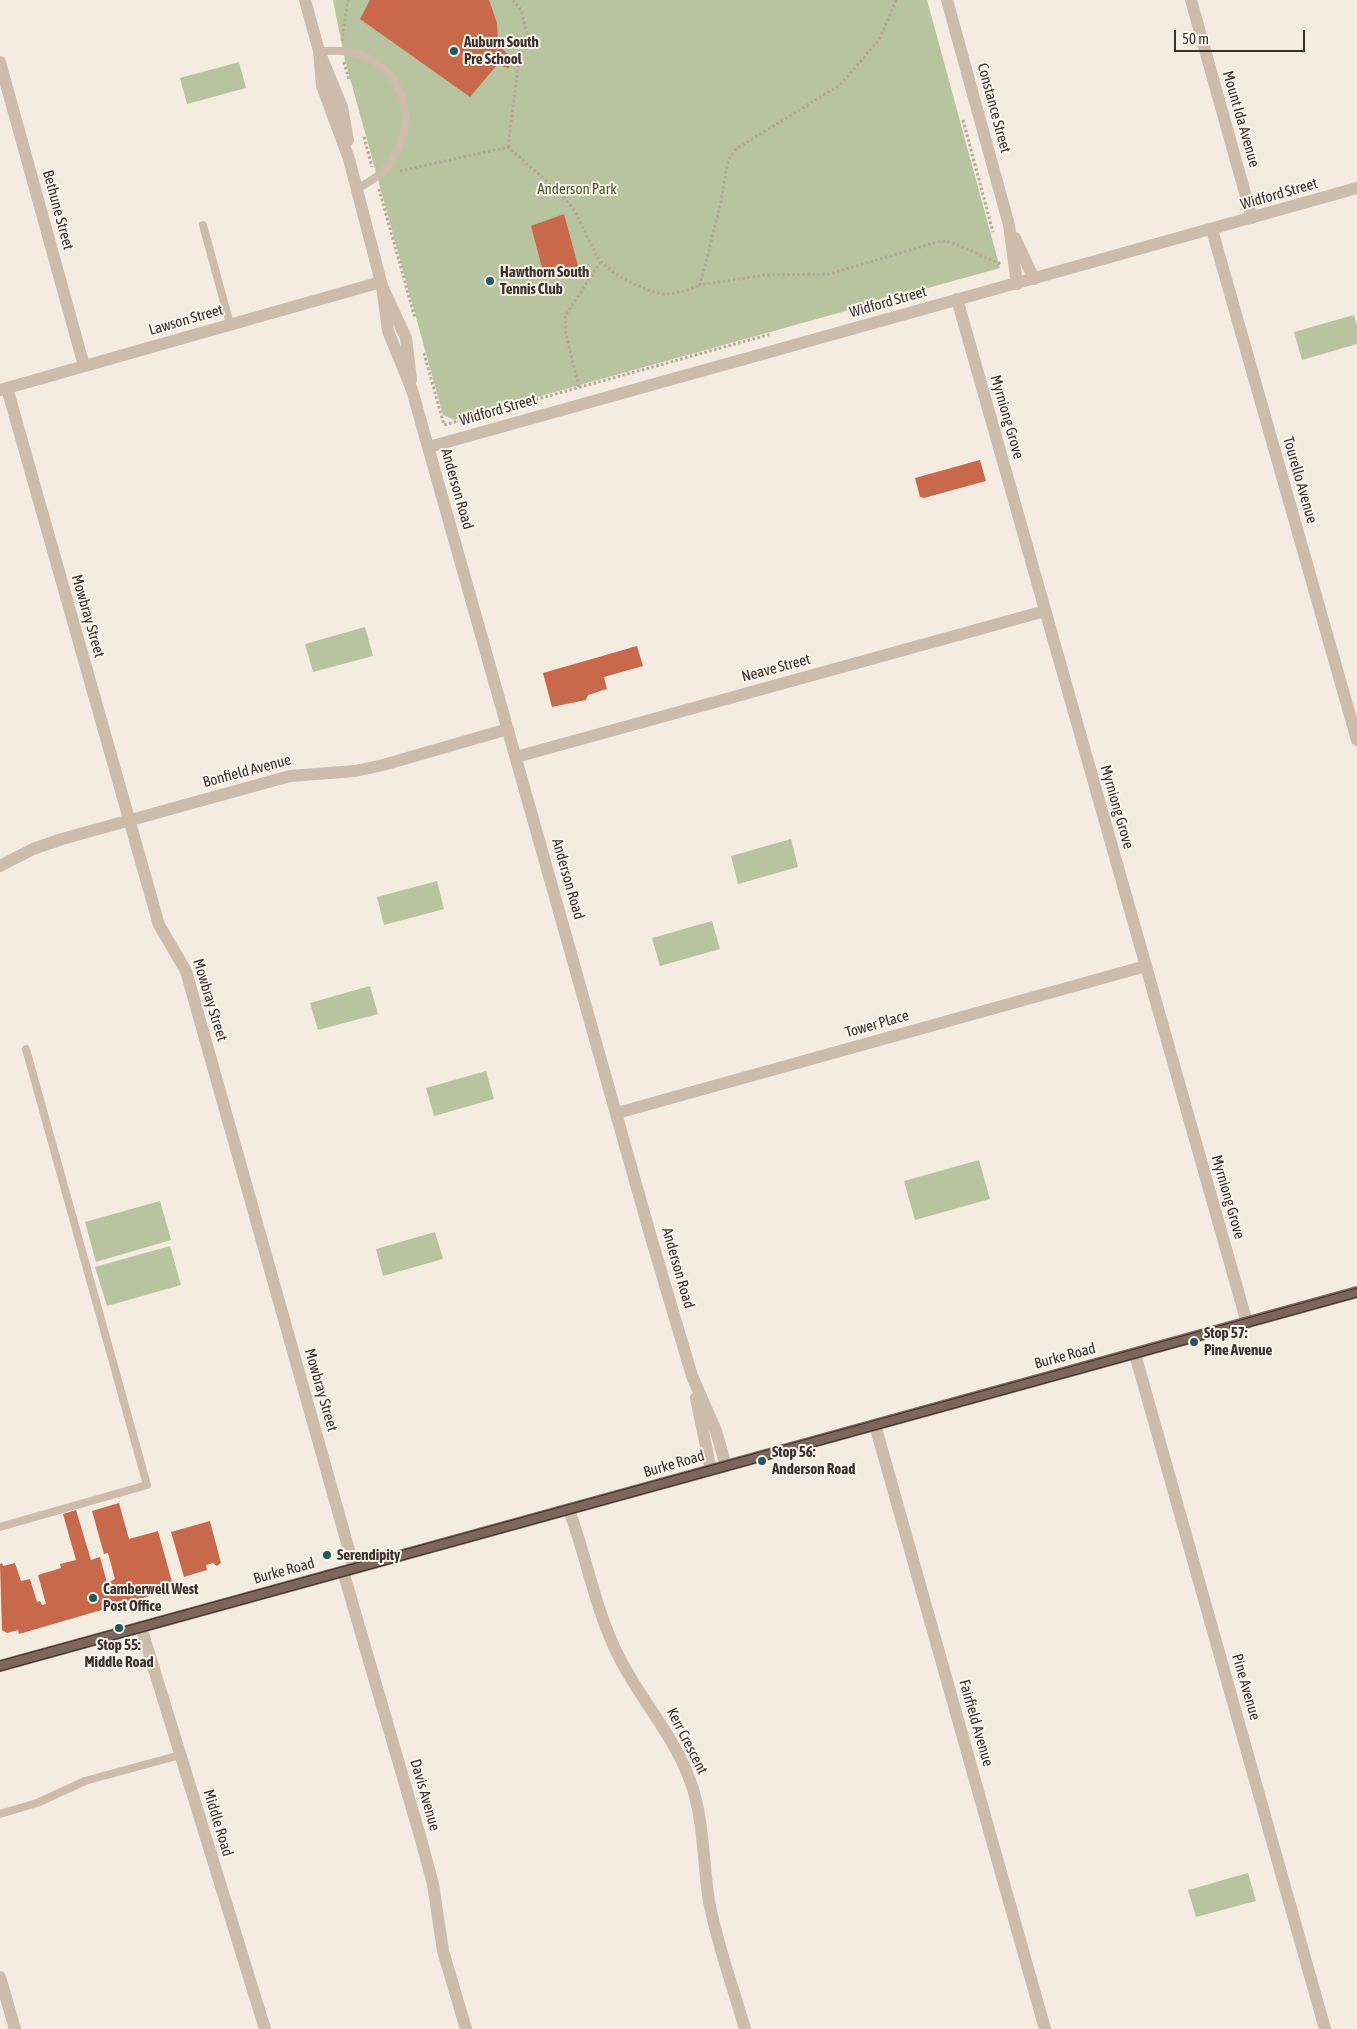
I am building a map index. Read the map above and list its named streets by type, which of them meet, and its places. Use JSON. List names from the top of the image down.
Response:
{
  "streets": {
    "main road": ["Burke Road"],
    "street": [
      "Constance Street",
      "Mount Ida Avenue",
      "Widford Street",
      "Bethune Street",
      "Lawson Street",
      "Myrniong Grove",
      "Tourello Avenue",
      "Anderson Road",
      "Mowbray Street",
      "Neave Street",
      "Bonfield Avenue",
      "Tower Place",
      "Pine Avenue",
      "Fairfield Avenue",
      "Kerr Crescent",
      "Davis Avenue",
      "Middle Road"
    ]
  },
  "crossings": [
    ["Constance Street", "Widford Street"],
    ["Mount Ida Avenue", "Widford Street"],
    ["Widford Street", "Myrniong Grove"],
    ["Widford Street", "Tourello Avenue"],
    ["Widford Street", "Anderson Road"],
    ["Bethune Street", "Lawson Street"],
    ["Lawson Street", "Anderson Road"],
    ["Lawson Street", "Mowbray Street"],
    ["Myrniong Grove", "Neave Street"],
    ["Myrniong Grove", "Tower Place"],
    ["Myrniong Grove", "Burke Road"],
    ["Anderson Road", "Neave Street"],
    ["Anderson Road", "Bonfield Avenue"],
    ["Anderson Road", "Tower Place"],
    ["Anderson Road", "Burke Road"],
    ["Mowbray Street", "Bonfield Avenue"],
    ["Mowbray Street", "Burke Road"],
    ["Mowbray Street", "Davis Avenue"],
    ["Burke Road", "Pine Avenue"],
    ["Burke Road", "Fairfield Avenue"],
    ["Burke Road", "Kerr Crescent"],
    ["Burke Road", "Davis Avenue"],
    ["Burke Road", "Middle Road"]
  ],
  "parks": ["Anderson Park"],
  "places": [
    "Auburn South Pre School",
    "Hawthorn South Tennis Club",
    "Stop 57: Pine Avenue",
    "Stop 56: Anderson Road",
    "Serendipity",
    "Camberwell West Post Office",
    "Stop 55: Middle Road"
  ],
  "scale_bar": "50 m"
}
